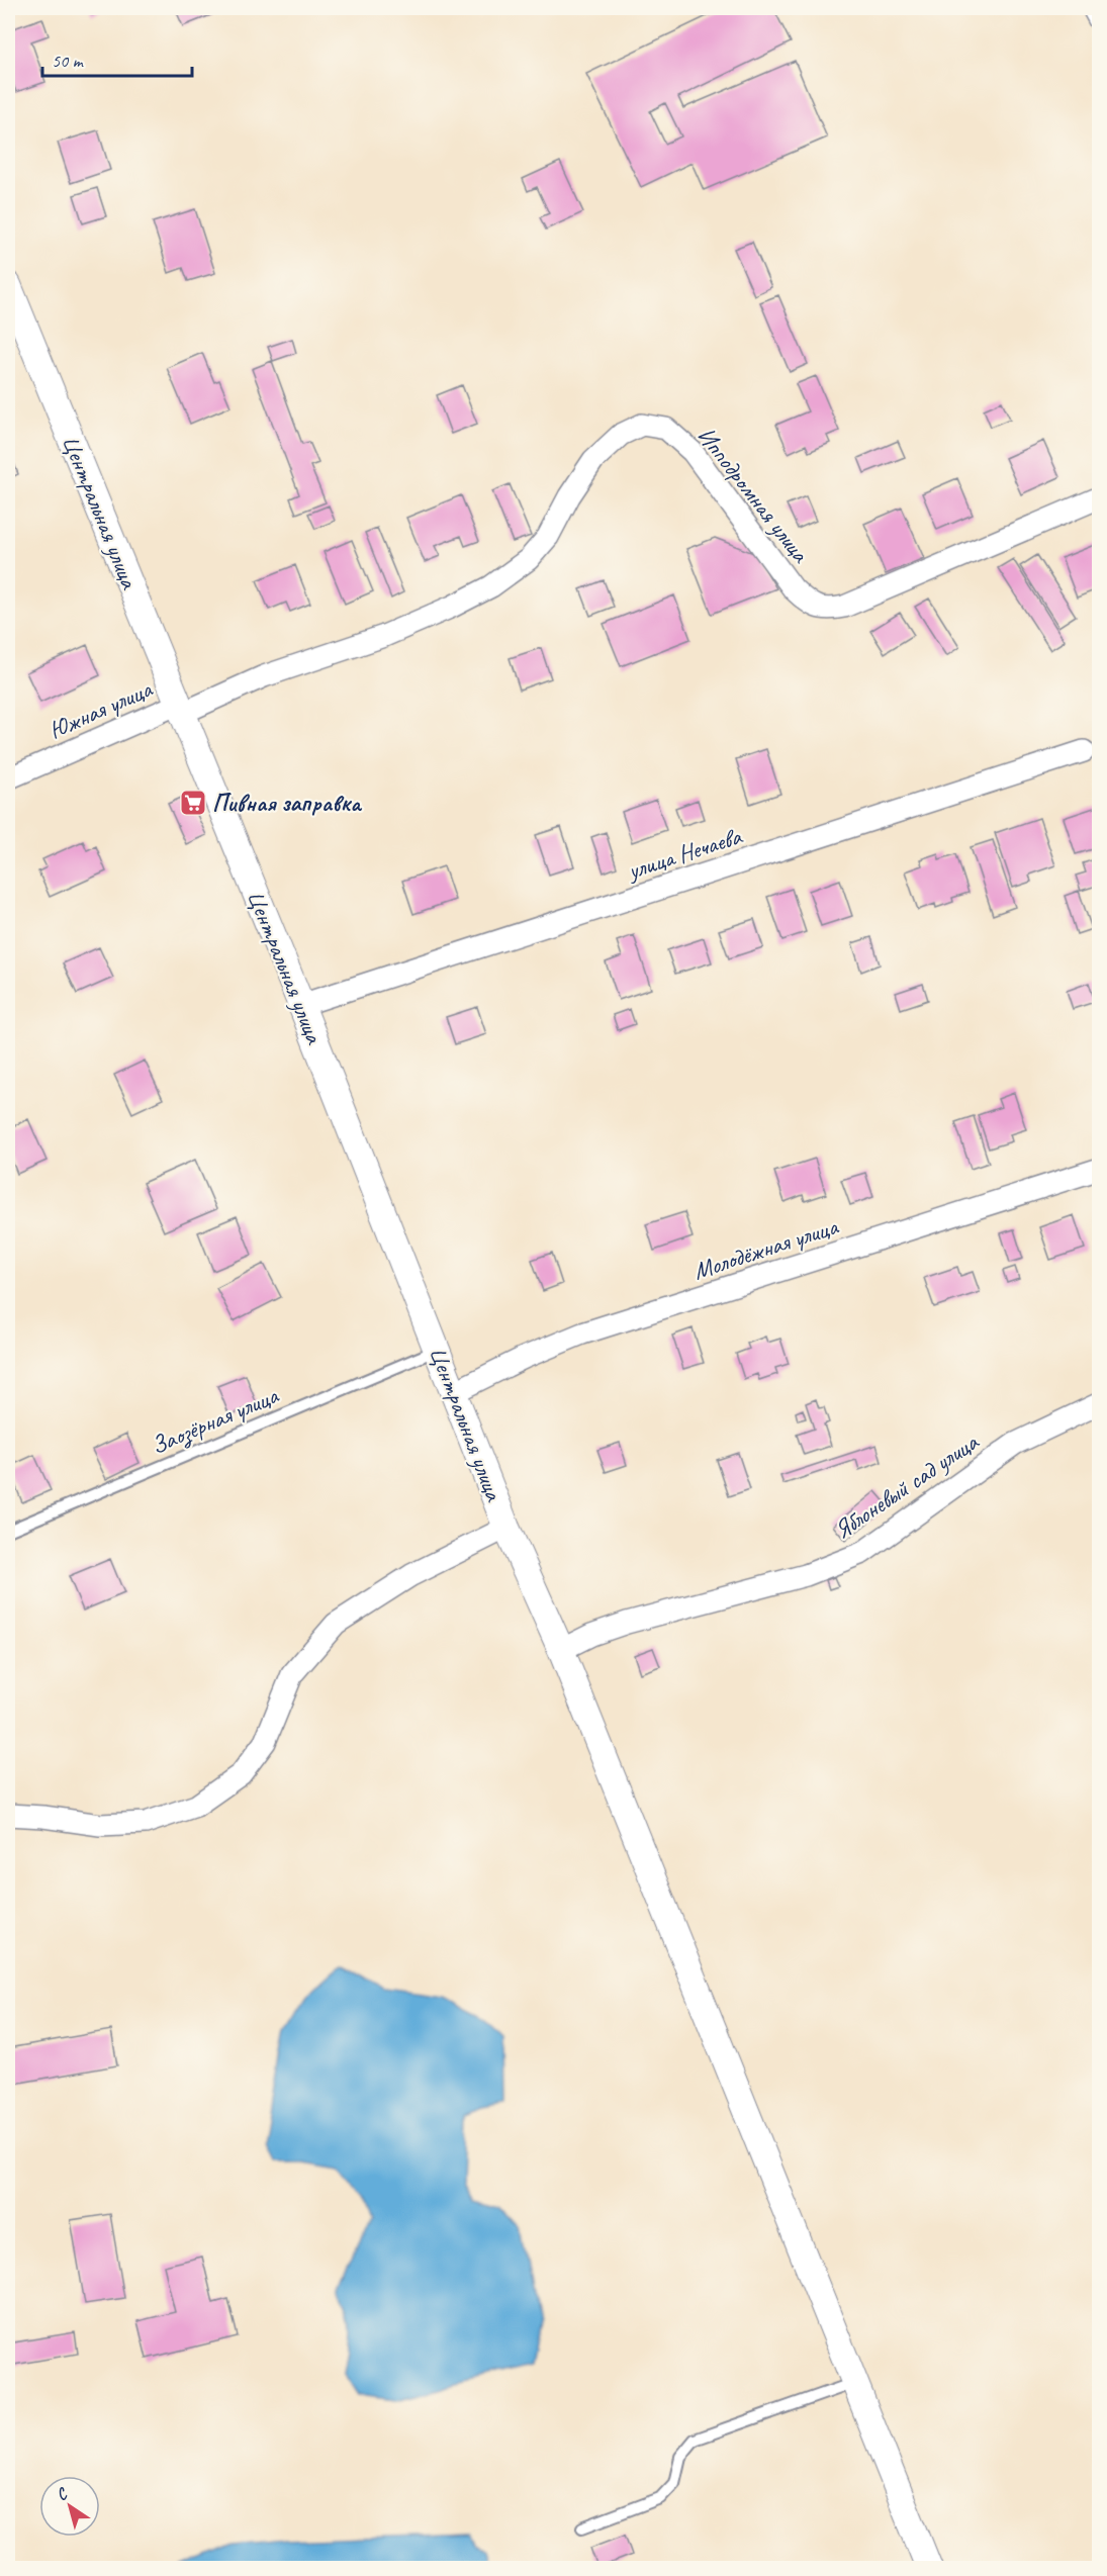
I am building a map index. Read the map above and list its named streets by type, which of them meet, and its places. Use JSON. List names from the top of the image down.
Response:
{
  "streets": {
    "street": [
      "Ипподромная улица",
      "Центральная улица",
      "Южная улица",
      "улица Нечаева",
      "Молодёжная улица",
      "Яблоневый сад улица"
    ],
    "lane": ["Заозёрная улица"]
  },
  "crossings": [
    ["Ипподромная улица", "Центральная улица"],
    ["Ипподромная улица", "Южная улица"],
    ["Центральная улица", "Южная улица"],
    ["Центральная улица", "улица Нечаева"],
    ["Центральная улица", "Молодёжная улица"],
    ["Центральная улица", "Заозёрная улица"],
    ["Центральная улица", "Яблоневый сад улица"]
  ],
  "places": {
    "supermarket": ["Пивная заправка"]
  },
  "scale_bar": "50 m",
  "north": "top left"
}
